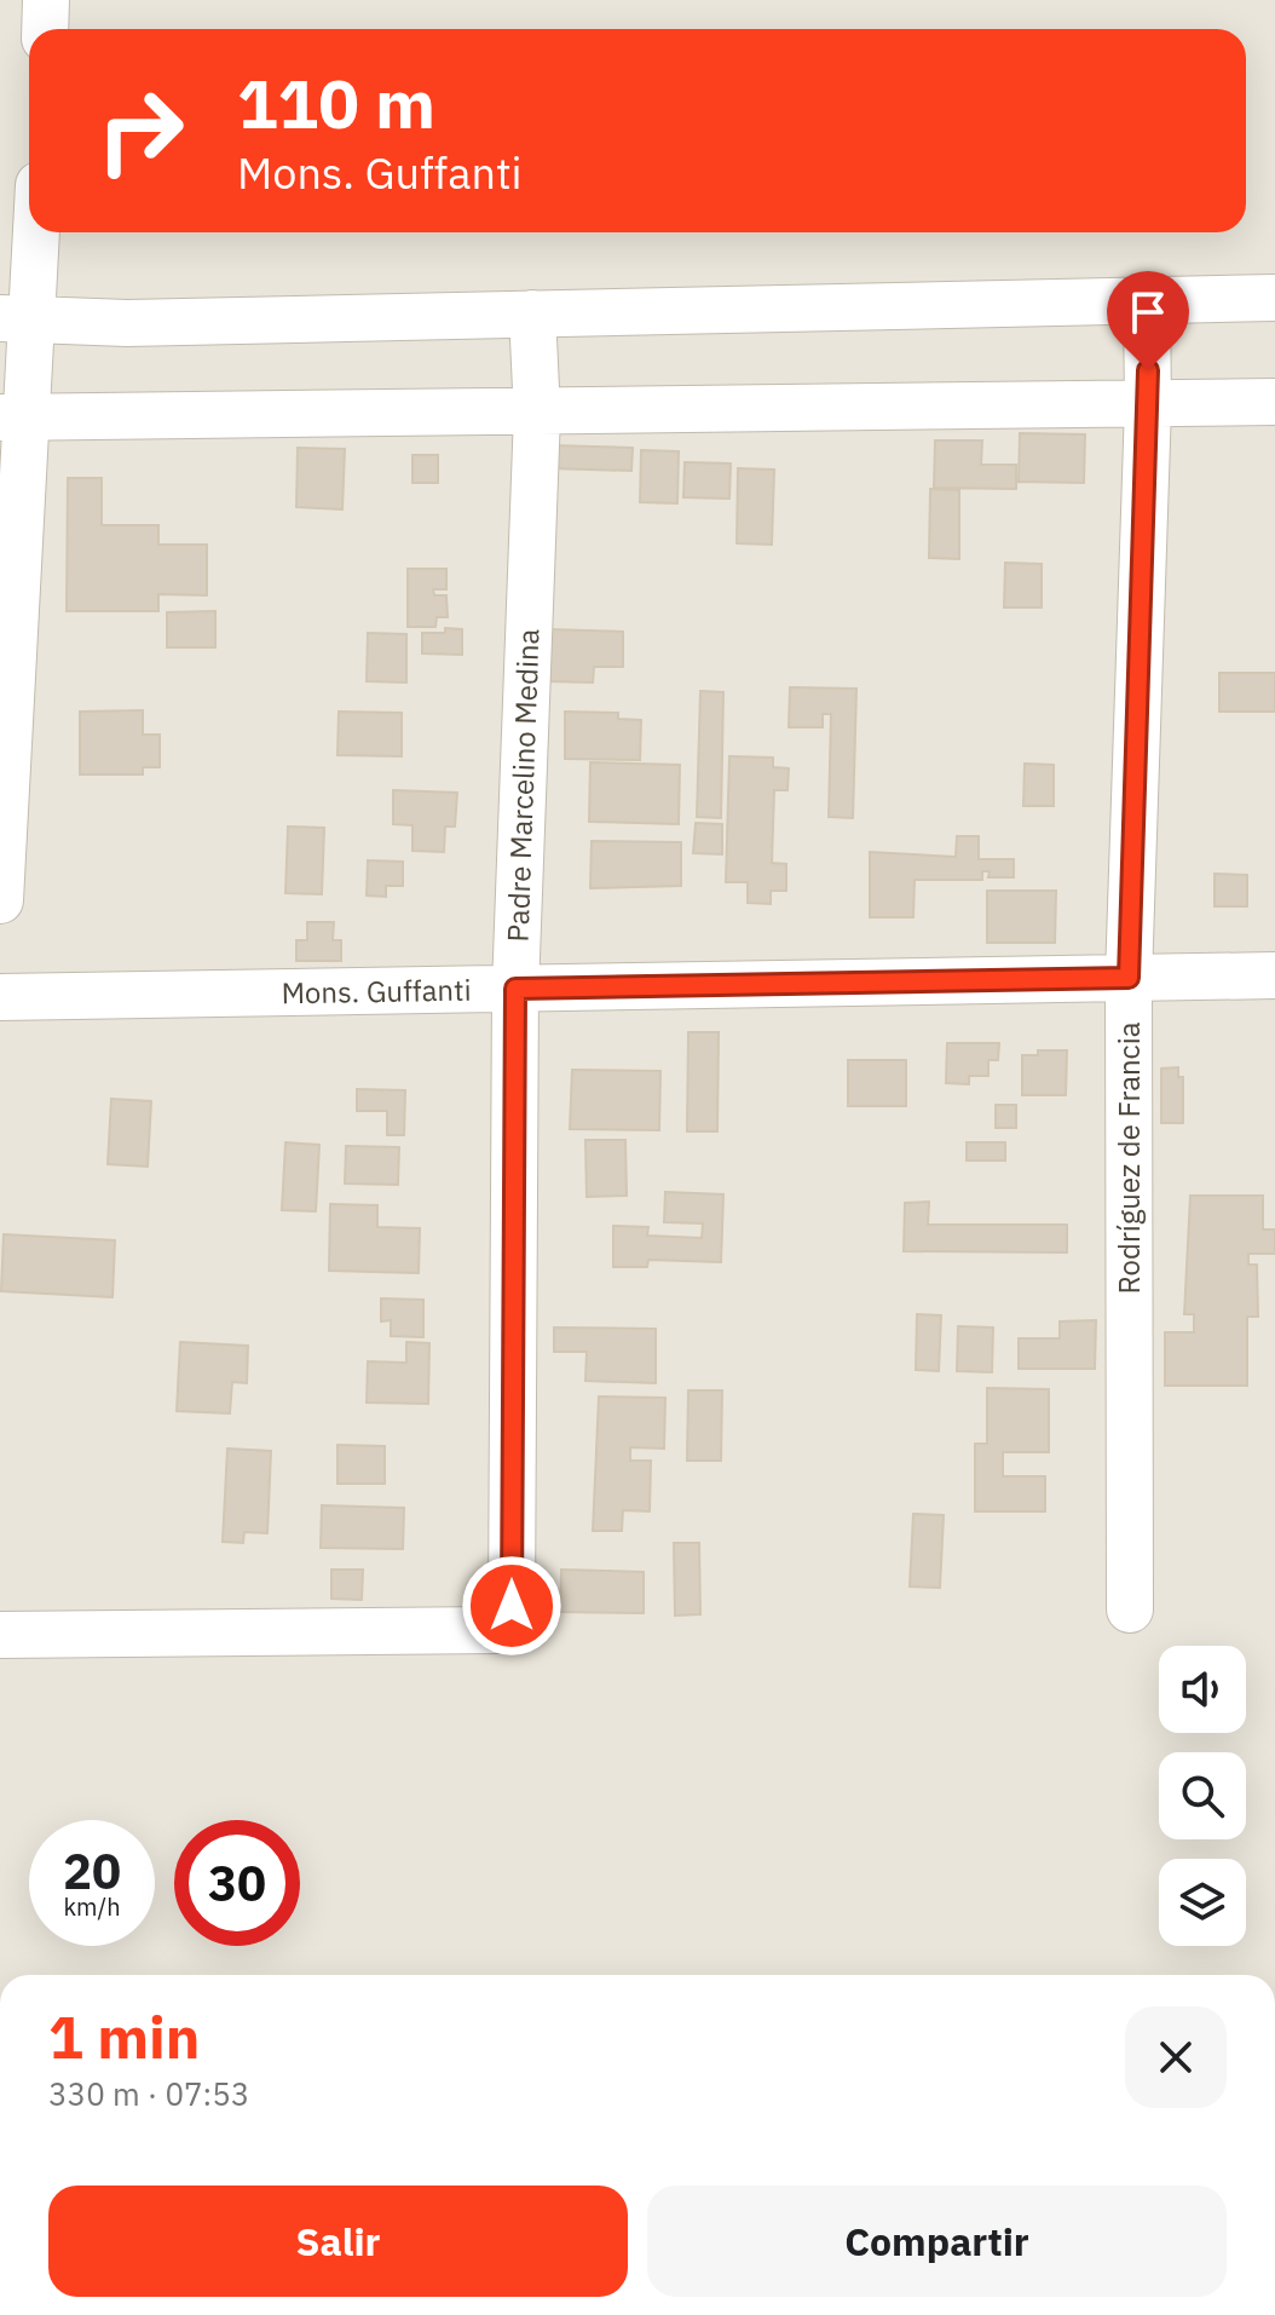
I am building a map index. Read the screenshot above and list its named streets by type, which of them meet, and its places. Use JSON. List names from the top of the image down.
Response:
{
  "streets": {
    "street": ["Padre Marcelino Medina", "Mons. Guffanti", "Rodríguez de Francia"]
  },
  "crossings": [
    ["Padre Marcelino Medina", "Mons. Guffanti"],
    ["Mons. Guffanti", "Rodríguez de Francia"]
  ],
  "page": {
    "turn": ["110 m", "Mons. Guffanti"],
    "speed": "20 km/h",
    "limit": "30",
    "heading": ["1 min", "330 m · 07:53"],
    "buttons": ["Salir", "Compartir"]
  }
}
